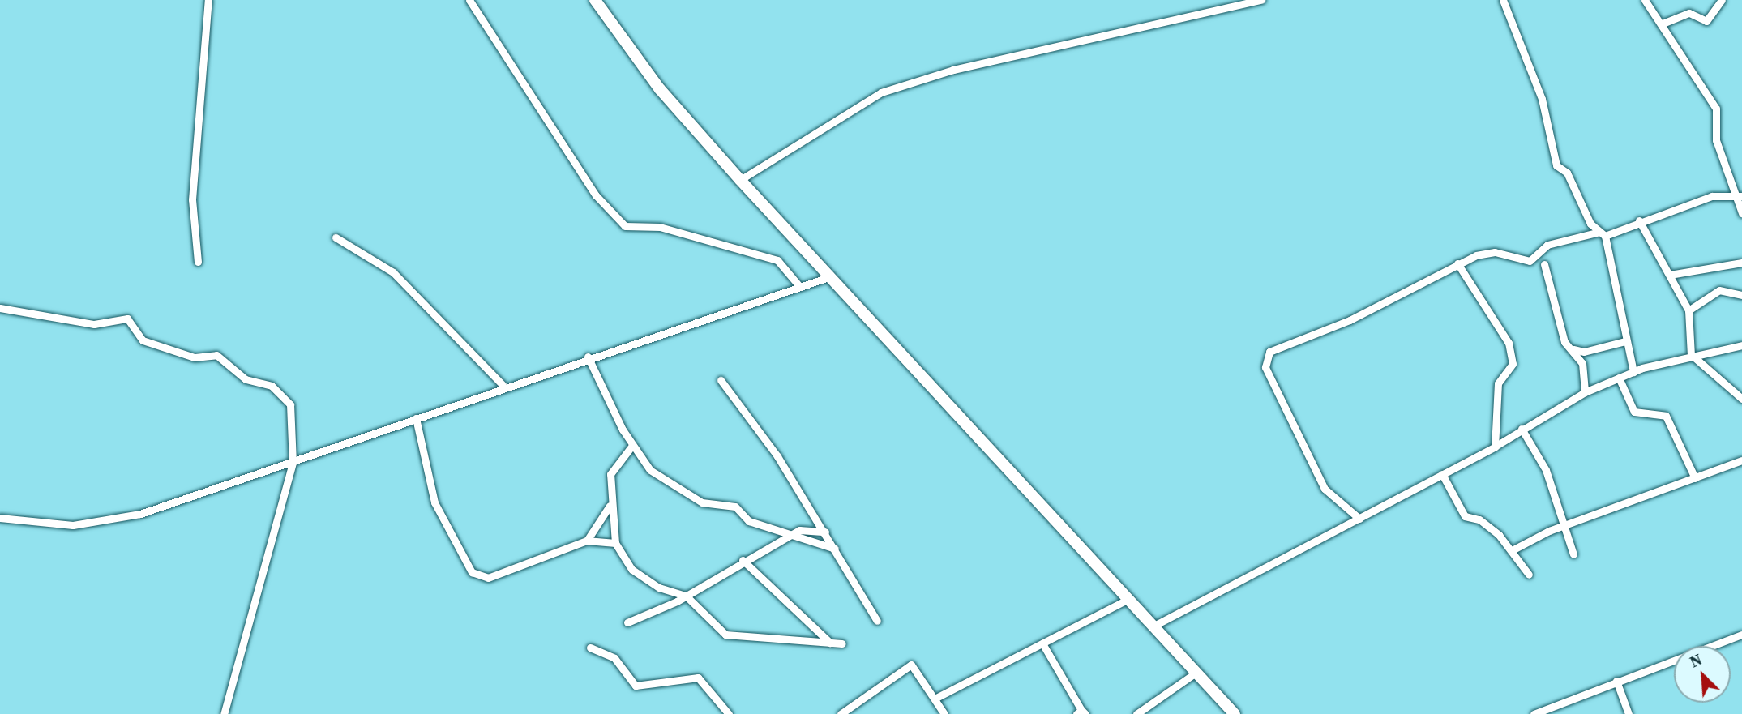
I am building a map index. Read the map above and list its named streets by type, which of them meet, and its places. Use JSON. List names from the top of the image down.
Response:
{
  "north": "top left"
}
